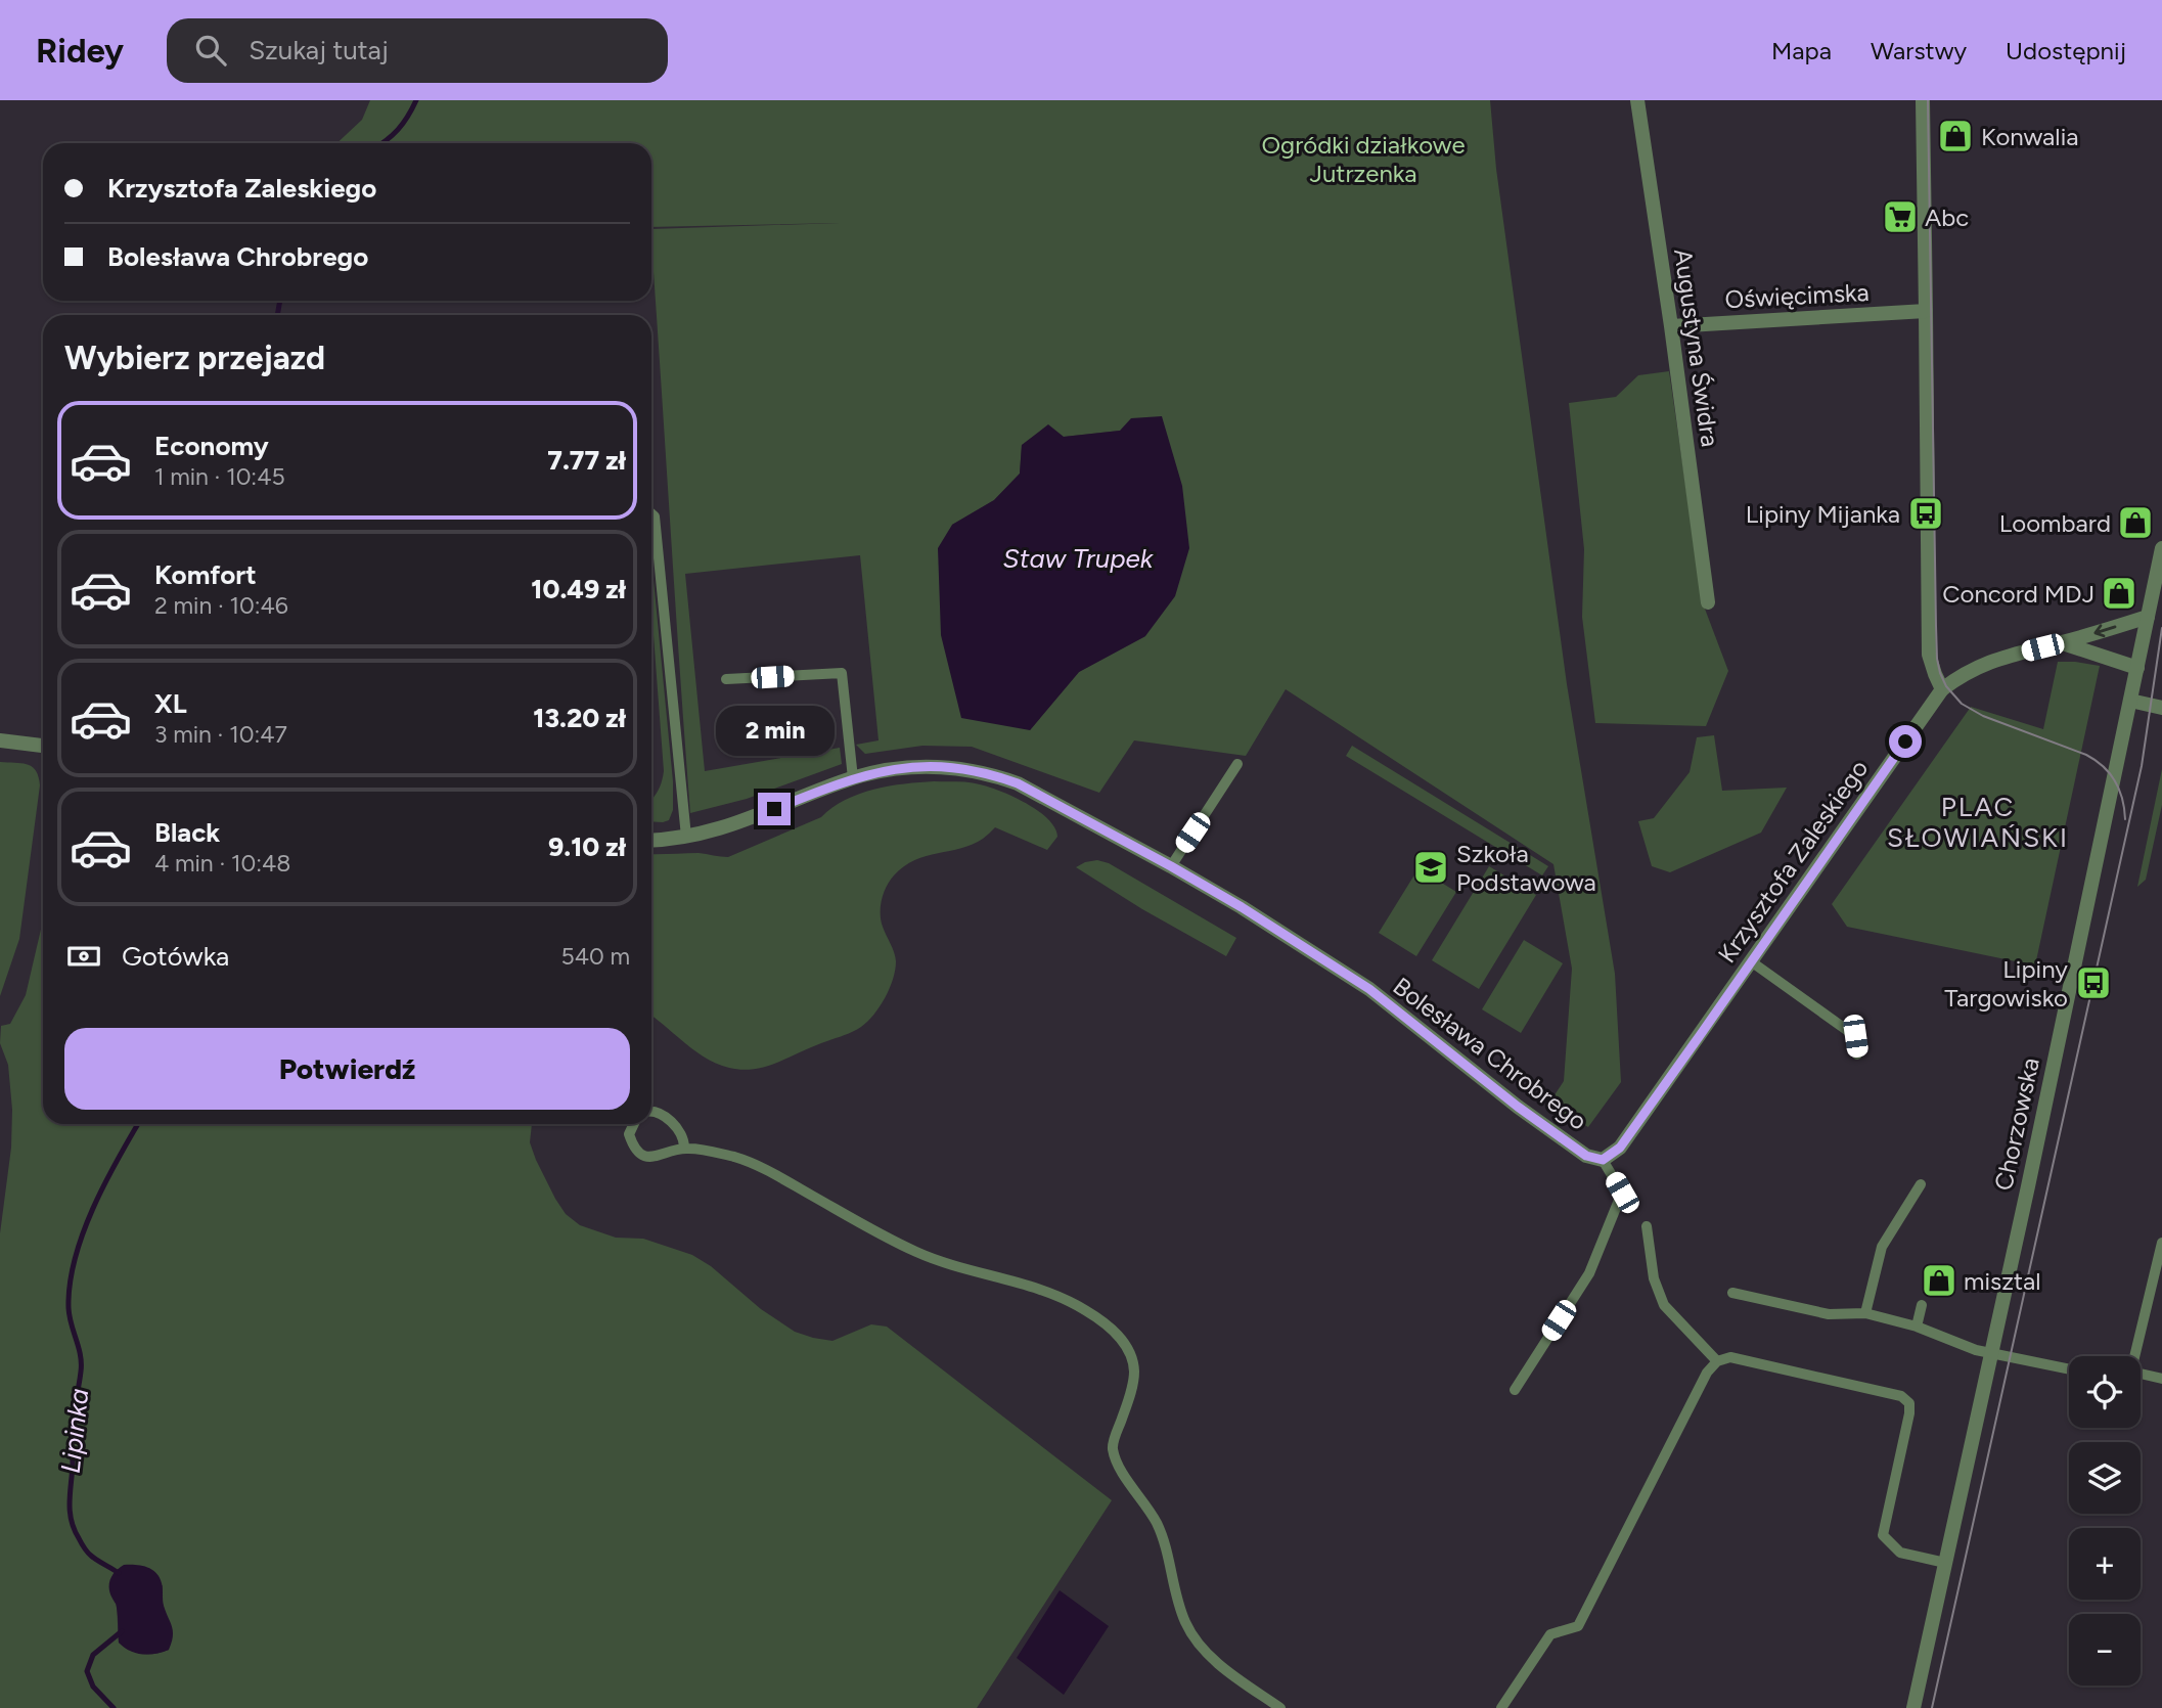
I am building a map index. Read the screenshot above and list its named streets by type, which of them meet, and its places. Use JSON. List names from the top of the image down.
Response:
{
  "streets": {
    "street": [
      "Oświęcimska",
      "Augustyna Świdra",
      "Krzysztofa Zaleskiego",
      "Bolesława Chrobrego",
      "Chorzowska"
    ]
  },
  "crossings": [
    ["Oświęcimska", "Augustyna Świdra"],
    ["Krzysztofa Zaleskiego", "Bolesława Chrobrego"],
    ["Krzysztofa Zaleskiego", "Chorzowska"]
  ],
  "districts": ["PLAC SŁOWIAŃSKI"],
  "water": ["Staw Trupek", "Lipinka"],
  "parks": ["Ogródki działkowe Jutrzenka"],
  "places": {
    "shop": [
      "Konwalia",
      "Loombard",
      "Concord MDJ",
      "misztal"
    ],
    "supermarket": ["Abc"],
    "bus stop": ["Lipiny Mijanka", "Lipiny Targowisko"],
    "school or university": ["Szkoła Podstawowa"]
  },
  "page": {
    "header": "Ridey",
    "search": "Szukaj tutaj",
    "nav": ["Mapa", "Warstwy", "Udostępnij"],
    "banner": ["Krzysztofa Zaleskiego", "Bolesława Chrobrego"],
    "heading": "Wybierz przejazd",
    "list": [
      {
        "name": "Economy",
        "note": "1 min · 10:45",
        "value": "7.77 zł"
      },
      {
        "name": "Komfort",
        "note": "2 min · 10:46",
        "value": "10.49 zł"
      },
      {
        "name": "XL",
        "note": "3 min · 10:47",
        "value": "13.20 zł"
      },
      {
        "name": "Black",
        "note": "4 min · 10:48",
        "value": "9.10 zł"
      }
    ],
    "bubble": "2 min",
    "pay": ["Gotówka", "540 m"],
    "buttons": "Potwierdź",
    "map_buttons": ["+", "−"]
  }
}
